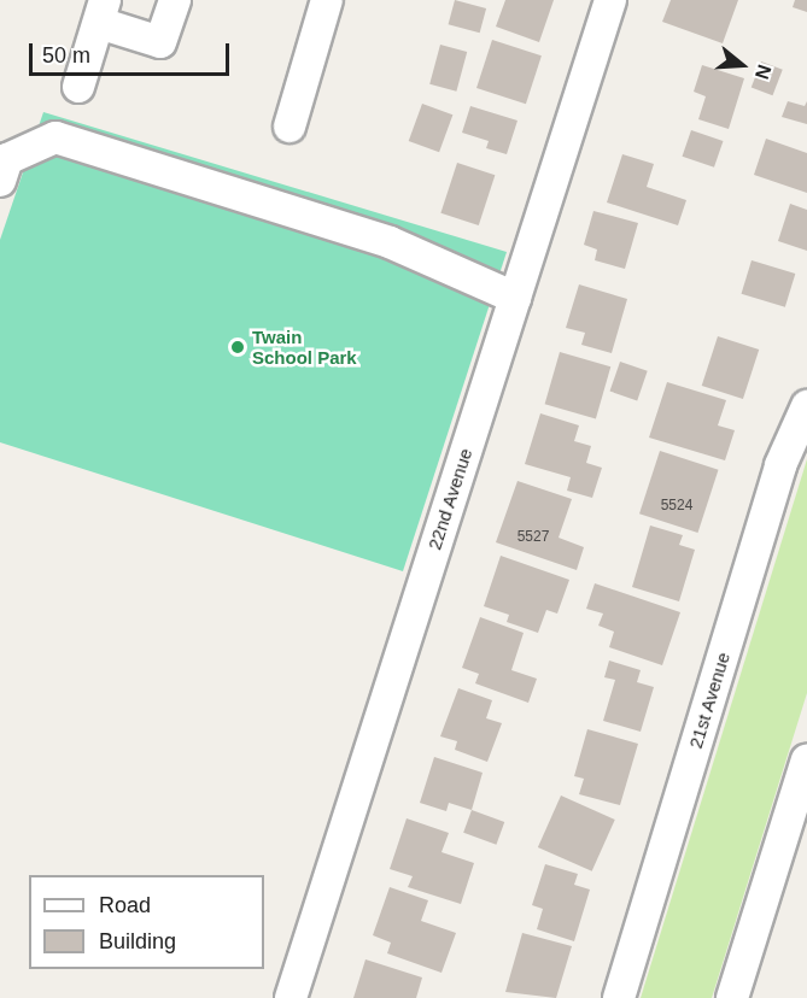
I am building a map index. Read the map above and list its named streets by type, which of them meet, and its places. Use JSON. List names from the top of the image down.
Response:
{
  "streets": {
    "street": ["22nd Avenue", "21st Avenue"]
  },
  "places": ["Twain School Park"],
  "house_numbers": ["5524", "5527"],
  "legend": ["Road", "Building"],
  "scale_bar": "50 m",
  "north": "right"
}
